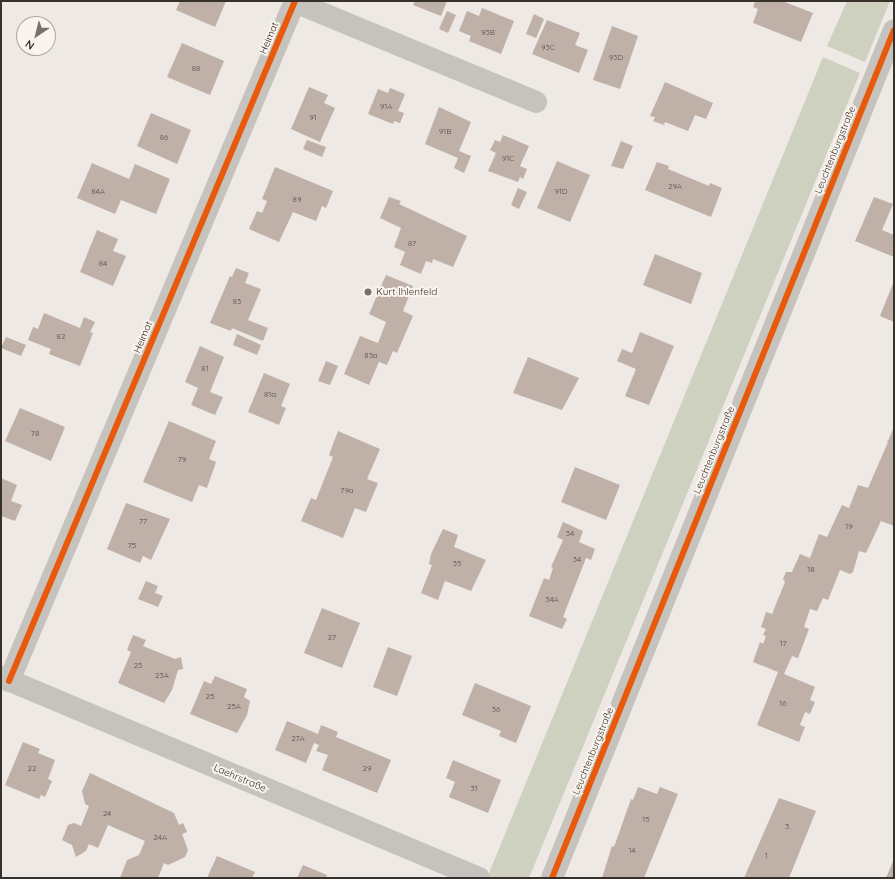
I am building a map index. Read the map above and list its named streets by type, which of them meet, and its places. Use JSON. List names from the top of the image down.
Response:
{
  "streets": {
    "street": ["Heimat", "Leuchtenburgstraße", "Laehrstraße"]
  },
  "crossings": [
    ["Heimat", "Laehrstraße"]
  ],
  "places": ["Kurt Ihlenfeld"],
  "house_numbers": [
    "93B",
    "93C",
    "93D",
    "88",
    "91A",
    "91",
    "91B",
    "86",
    "91C",
    "29A",
    "84A",
    "91D",
    "89",
    "87",
    "84",
    "83",
    "82",
    "83a",
    "81",
    "81a",
    "78",
    "79",
    "79a",
    "77",
    "19",
    "34",
    "75",
    "34",
    "35",
    "18",
    "34A",
    "27",
    "17",
    "23",
    "23A",
    "25",
    "16",
    "25A",
    "36",
    "27A",
    "22",
    "29",
    "31",
    "24",
    "15",
    "3",
    "24A",
    "14",
    "1"
  ],
  "north": "bottom left"
}
